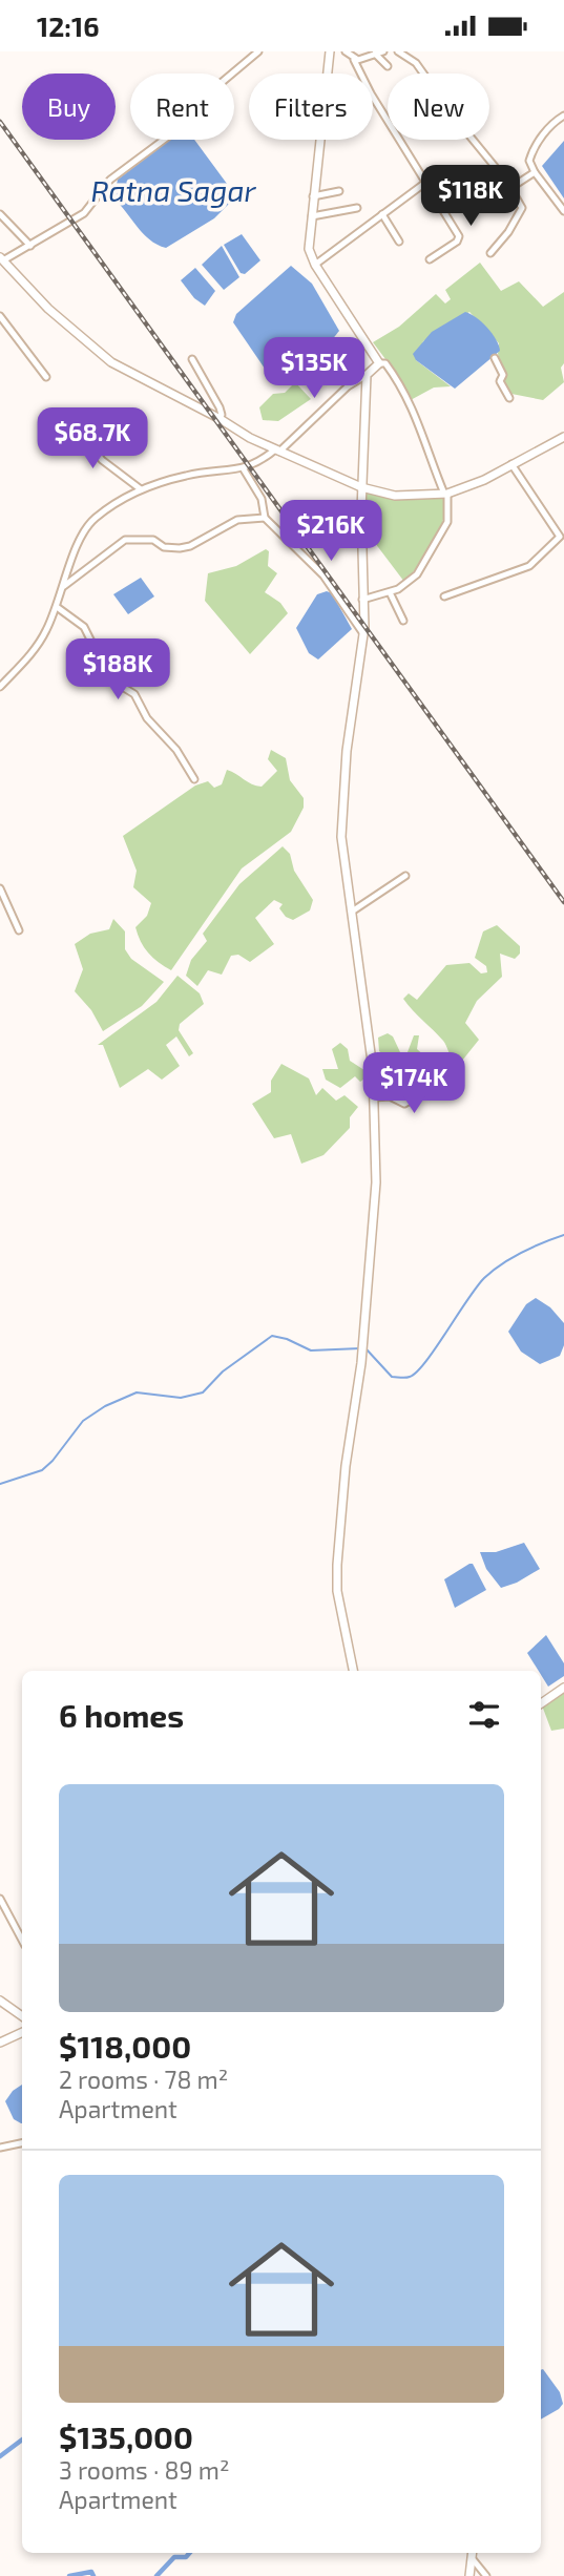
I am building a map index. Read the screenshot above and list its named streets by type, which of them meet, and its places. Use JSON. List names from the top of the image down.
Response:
{
  "water": ["Ratna Sagar"],
  "page": {
    "status": "12:16",
    "chip": [
      "Buy",
      "Rent",
      "Filters",
      "New"
    ],
    "price": [
      "$118K",
      "$135K",
      "$68.7K",
      "$216K",
      "$188K",
      "$174K"
    ],
    "heading": "6 homes",
    "list": [
      {
        "name": "$118,000",
        "note": "2 rooms · 78 m² · Apartment"
      },
      {
        "name": "$135,000",
        "note": "3 rooms · 89 m² · Apartment"
      }
    ]
  }
}
